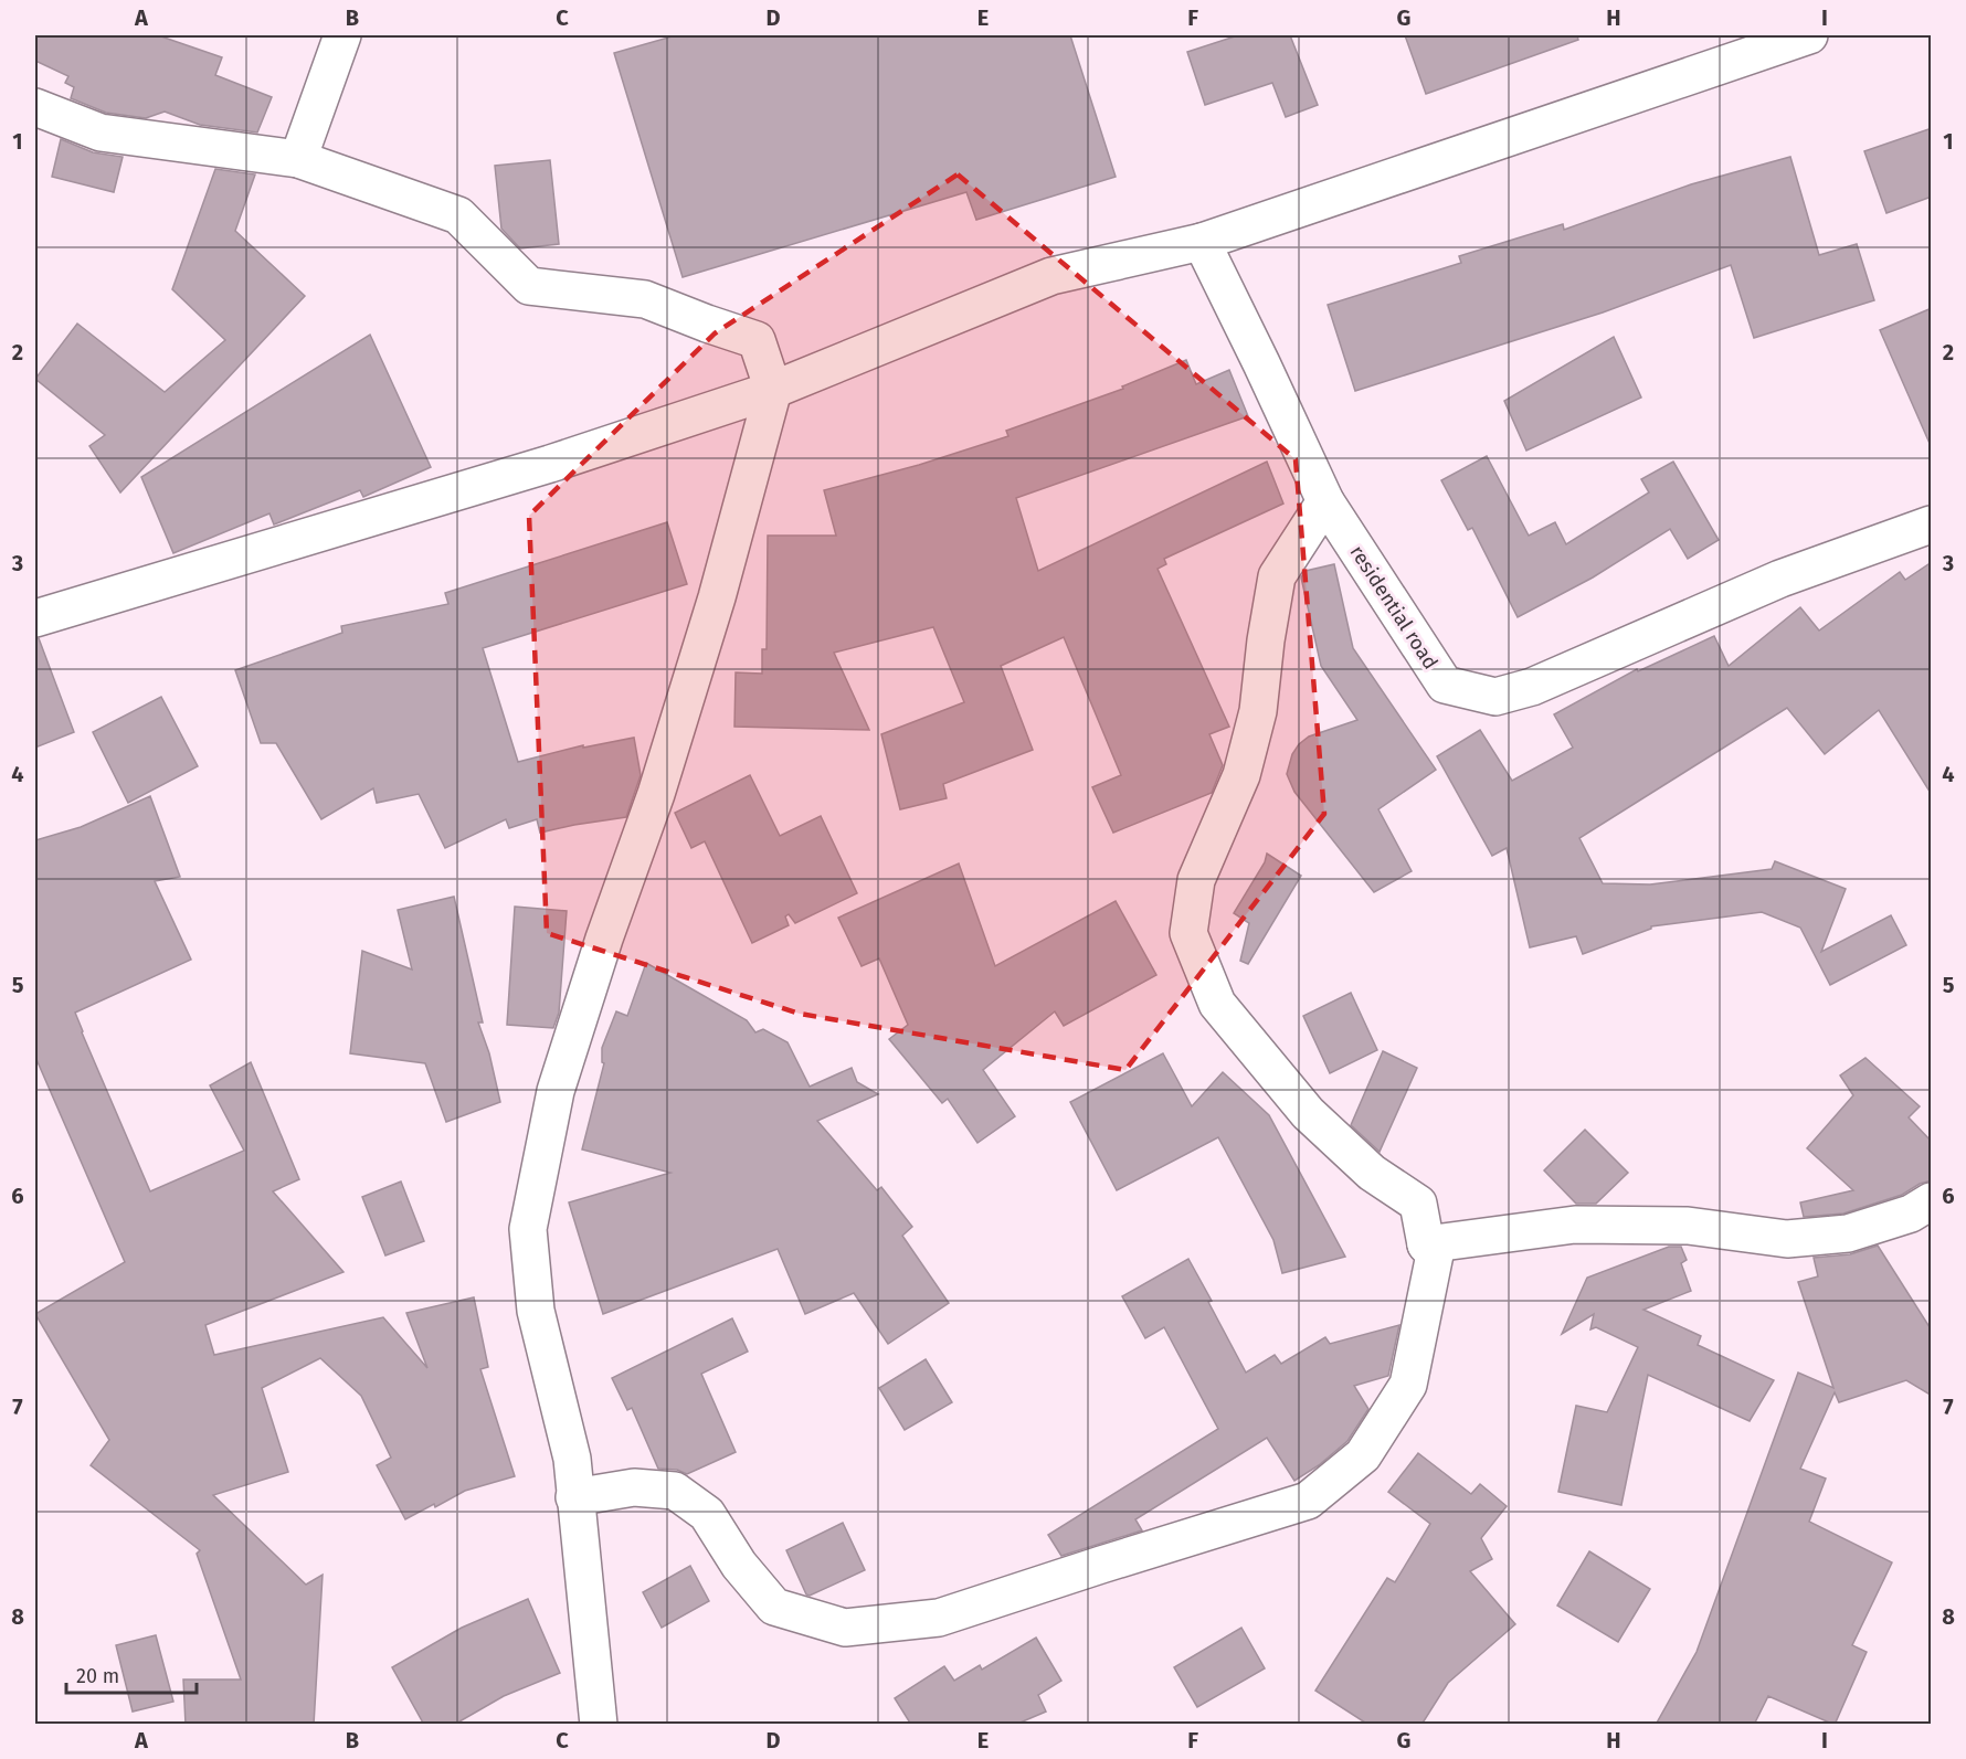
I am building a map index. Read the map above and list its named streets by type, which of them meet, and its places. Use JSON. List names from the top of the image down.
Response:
{
  "streets": {
    "street": ["residential road"]
  },
  "scale_bar": "20 m",
  "grid": {
    "columns": [
      "A",
      "B",
      "C",
      "D",
      "E",
      "F",
      "G",
      "H",
      "I"
    ],
    "rows": [
      "1",
      "2",
      "3",
      "4",
      "5",
      "6",
      "7",
      "8"
    ]
  }
}
